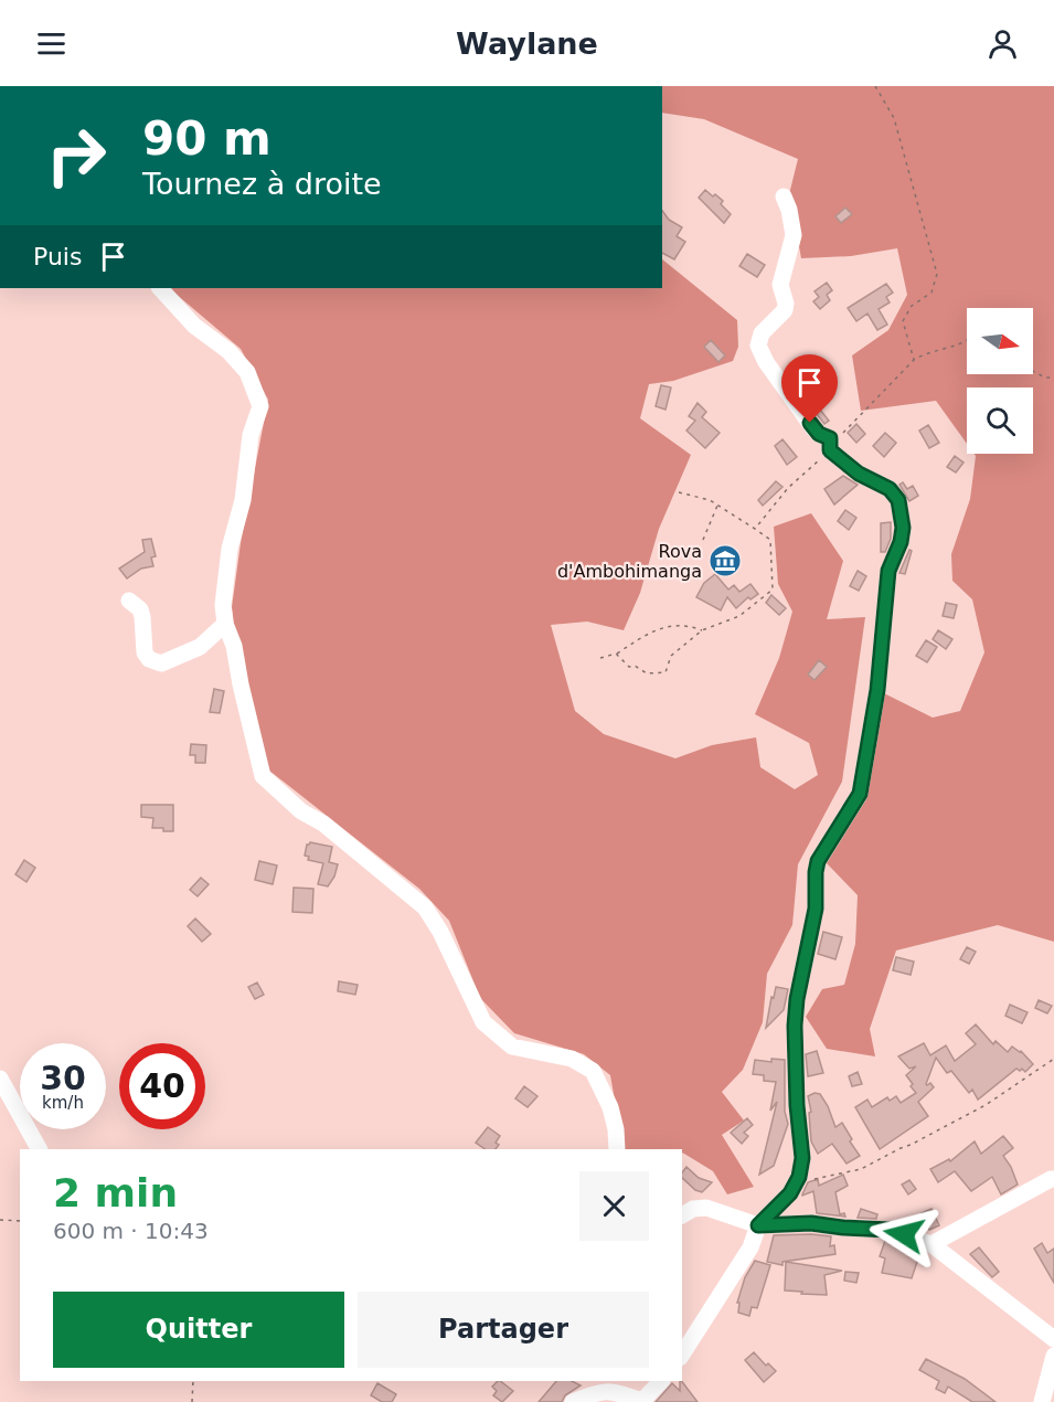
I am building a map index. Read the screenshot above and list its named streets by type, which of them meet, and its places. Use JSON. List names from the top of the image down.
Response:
{
  "places": {
    "museum": ["Rova d'Ambohimanga"]
  },
  "north": "right",
  "page": {
    "header": "Waylane",
    "turn": ["90 m", "Tournez à droite"],
    "then": "Puis",
    "speed": "30 km/h",
    "limit": "40",
    "heading": ["2 min", "600 m · 10:43"],
    "buttons": ["Quitter", "Partager"]
  }
}
